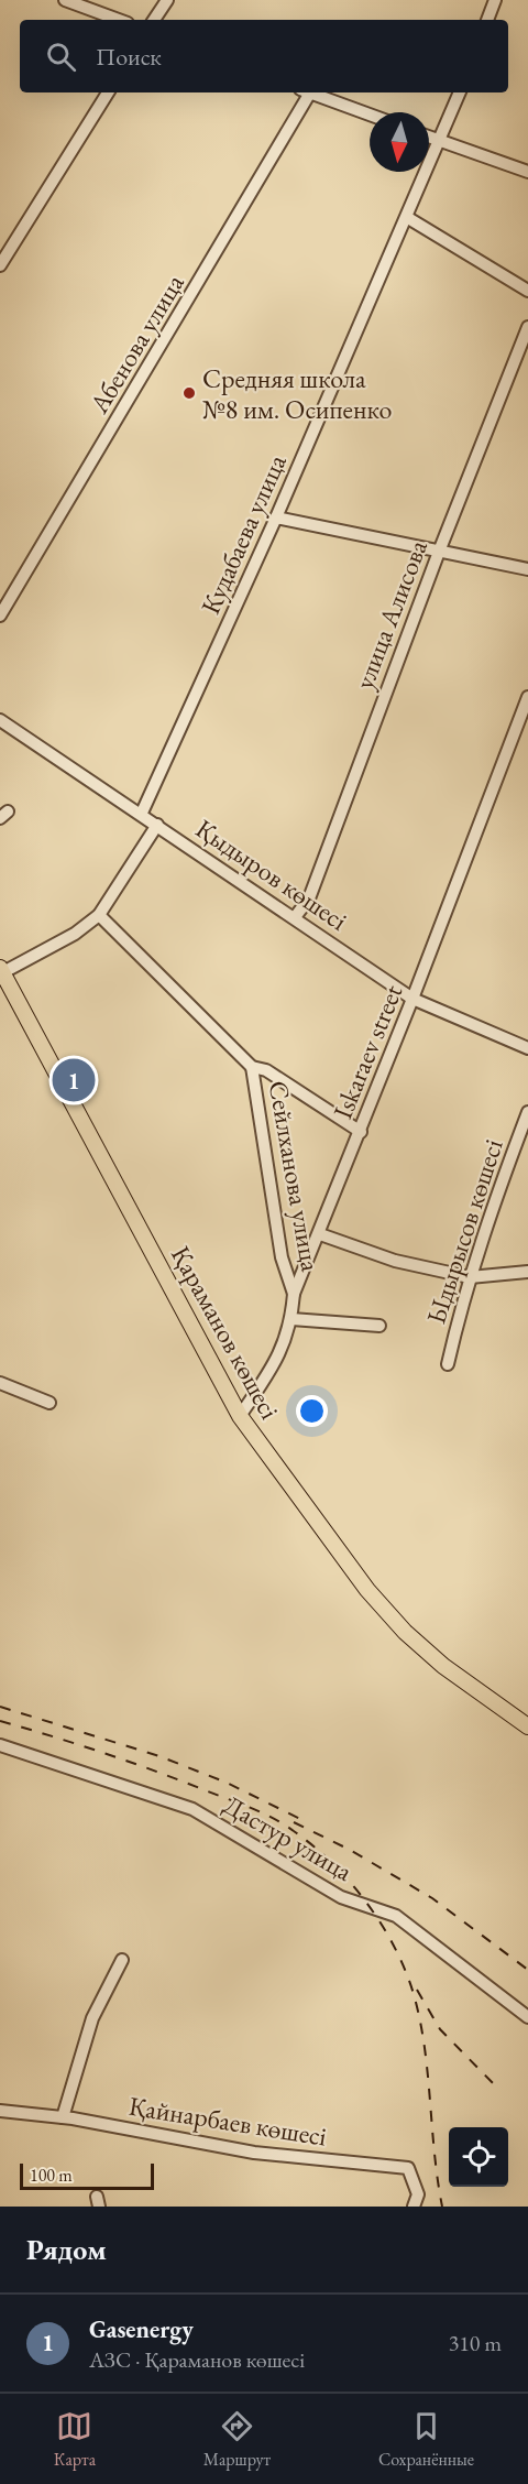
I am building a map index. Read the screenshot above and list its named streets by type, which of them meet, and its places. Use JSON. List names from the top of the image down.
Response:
{
  "streets": {
    "main road": ["Қараманов көшесі"],
    "street": [
      "Абенова улица",
      "Кудабаева улица",
      "улица Алисова",
      "Қыдыров көшесі",
      "Iskaraev street",
      "Сейлханова улица",
      "Ыдырысов көшесі",
      "Дастур улица",
      "Қайнарбаев көшесі"
    ]
  },
  "crossings": [
    ["Кудабаева улица", "Қыдыров көшесі"],
    ["улица Алисова", "Қыдыров көшесі"],
    ["Қыдыров көшесі", "Iskaraev street"],
    ["Iskaraev street", "Сейлханова улица"],
    ["Iskaraev street", "Қараманов көшесі"]
  ],
  "places": ["Средняя школа №8 им. Осипенко"],
  "scale_bar": "100 m",
  "north": "bottom",
  "page": {
    "search": "Поиск",
    "pins": "1",
    "scale": "100 m",
    "heading": "Рядом",
    "list": [
      {
        "mark": "1",
        "name": "Gasenergy",
        "note": "АЗС · Қараманов көшесі",
        "value": "310 m"
      }
    ],
    "nav": ["Карта", "Маршрут", "Сохранённые"]
  }
}
